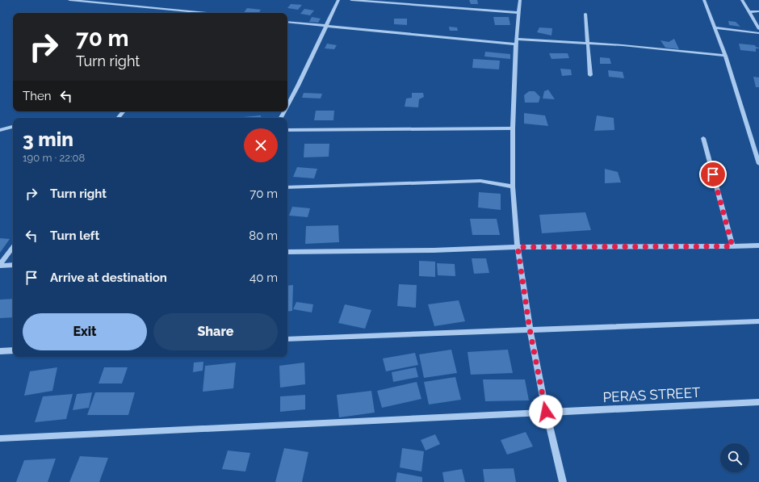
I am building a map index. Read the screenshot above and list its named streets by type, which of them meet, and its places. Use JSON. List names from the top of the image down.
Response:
{
  "streets": {
    "street": ["PERAS STREET"]
  },
  "page": {
    "turn": ["70 m", "Turn right"],
    "then": "Then",
    "heading": ["3 min", "190 m · 22:08"],
    "list": [
      {
        "name": "Turn right",
        "value": "70 m"
      },
      {
        "name": "Turn left",
        "value": "80 m"
      },
      {
        "name": "Arrive at destination",
        "value": "40 m"
      }
    ],
    "buttons": ["Exit", "Share"]
  }
}
